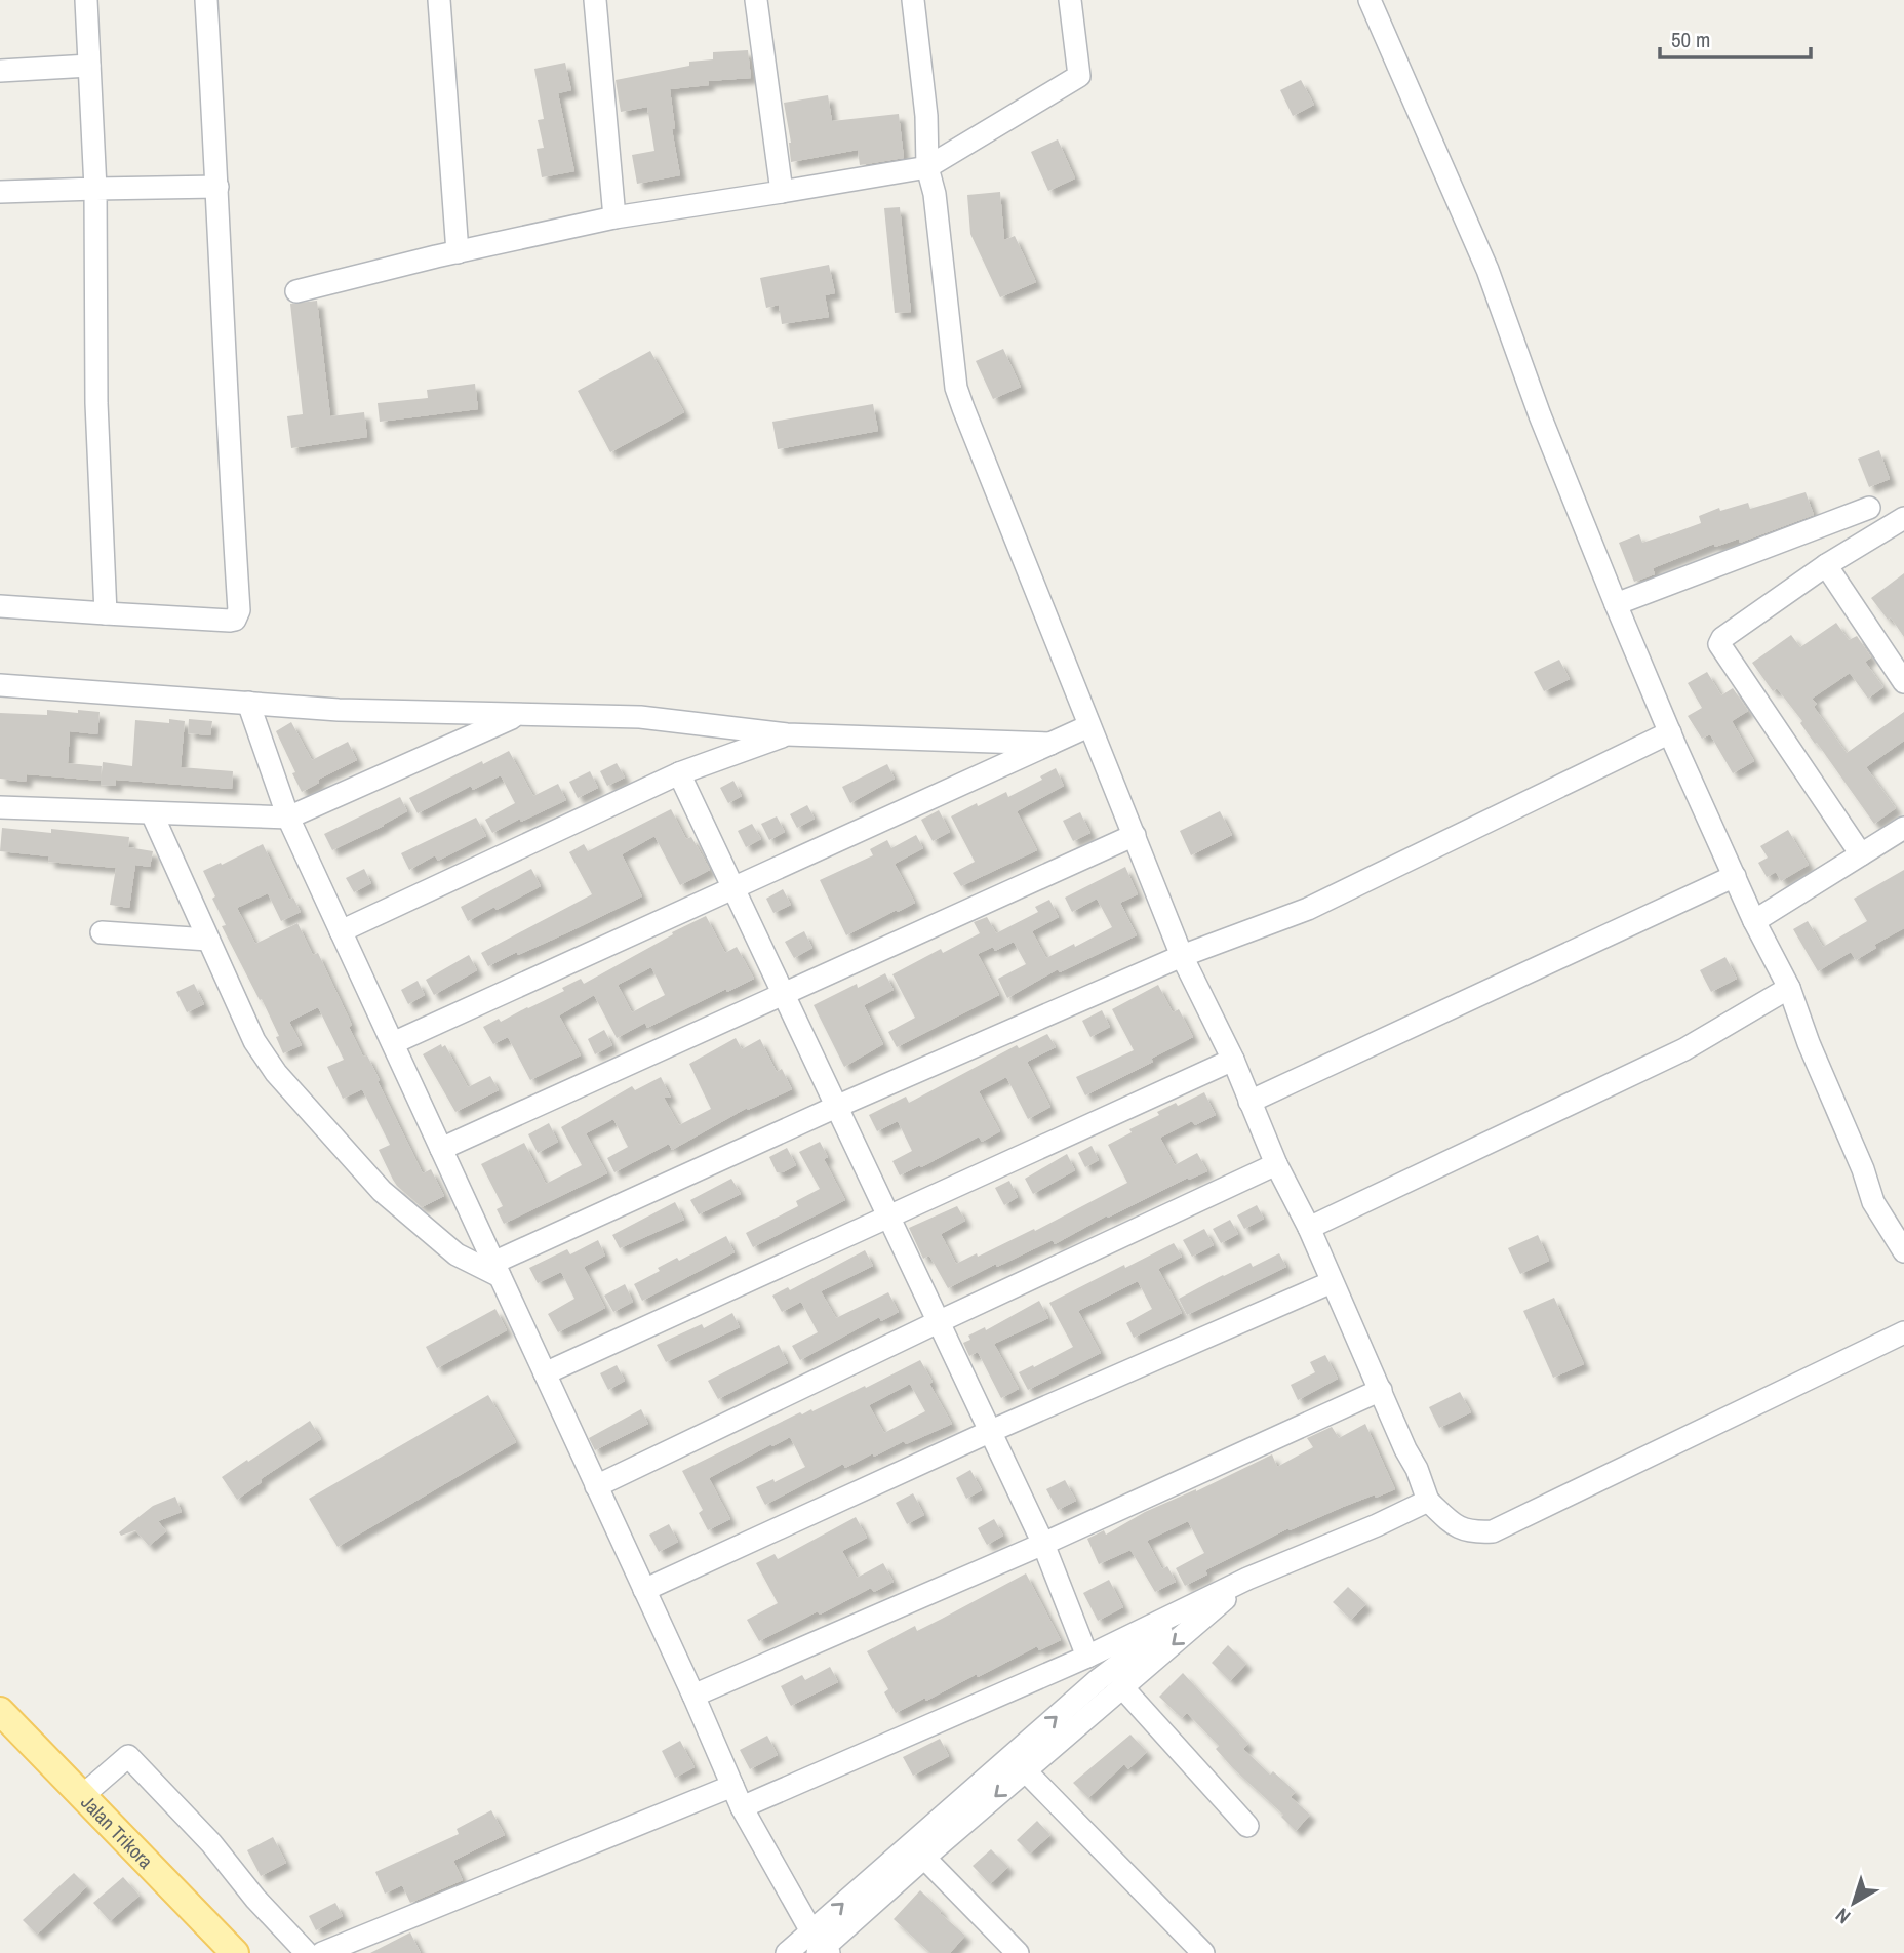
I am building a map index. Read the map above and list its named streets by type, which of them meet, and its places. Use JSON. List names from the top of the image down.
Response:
{
  "streets": {
    "main road": ["Jalan Trikora"]
  },
  "scale_bar": "50 m",
  "north": "bottom left"
}
